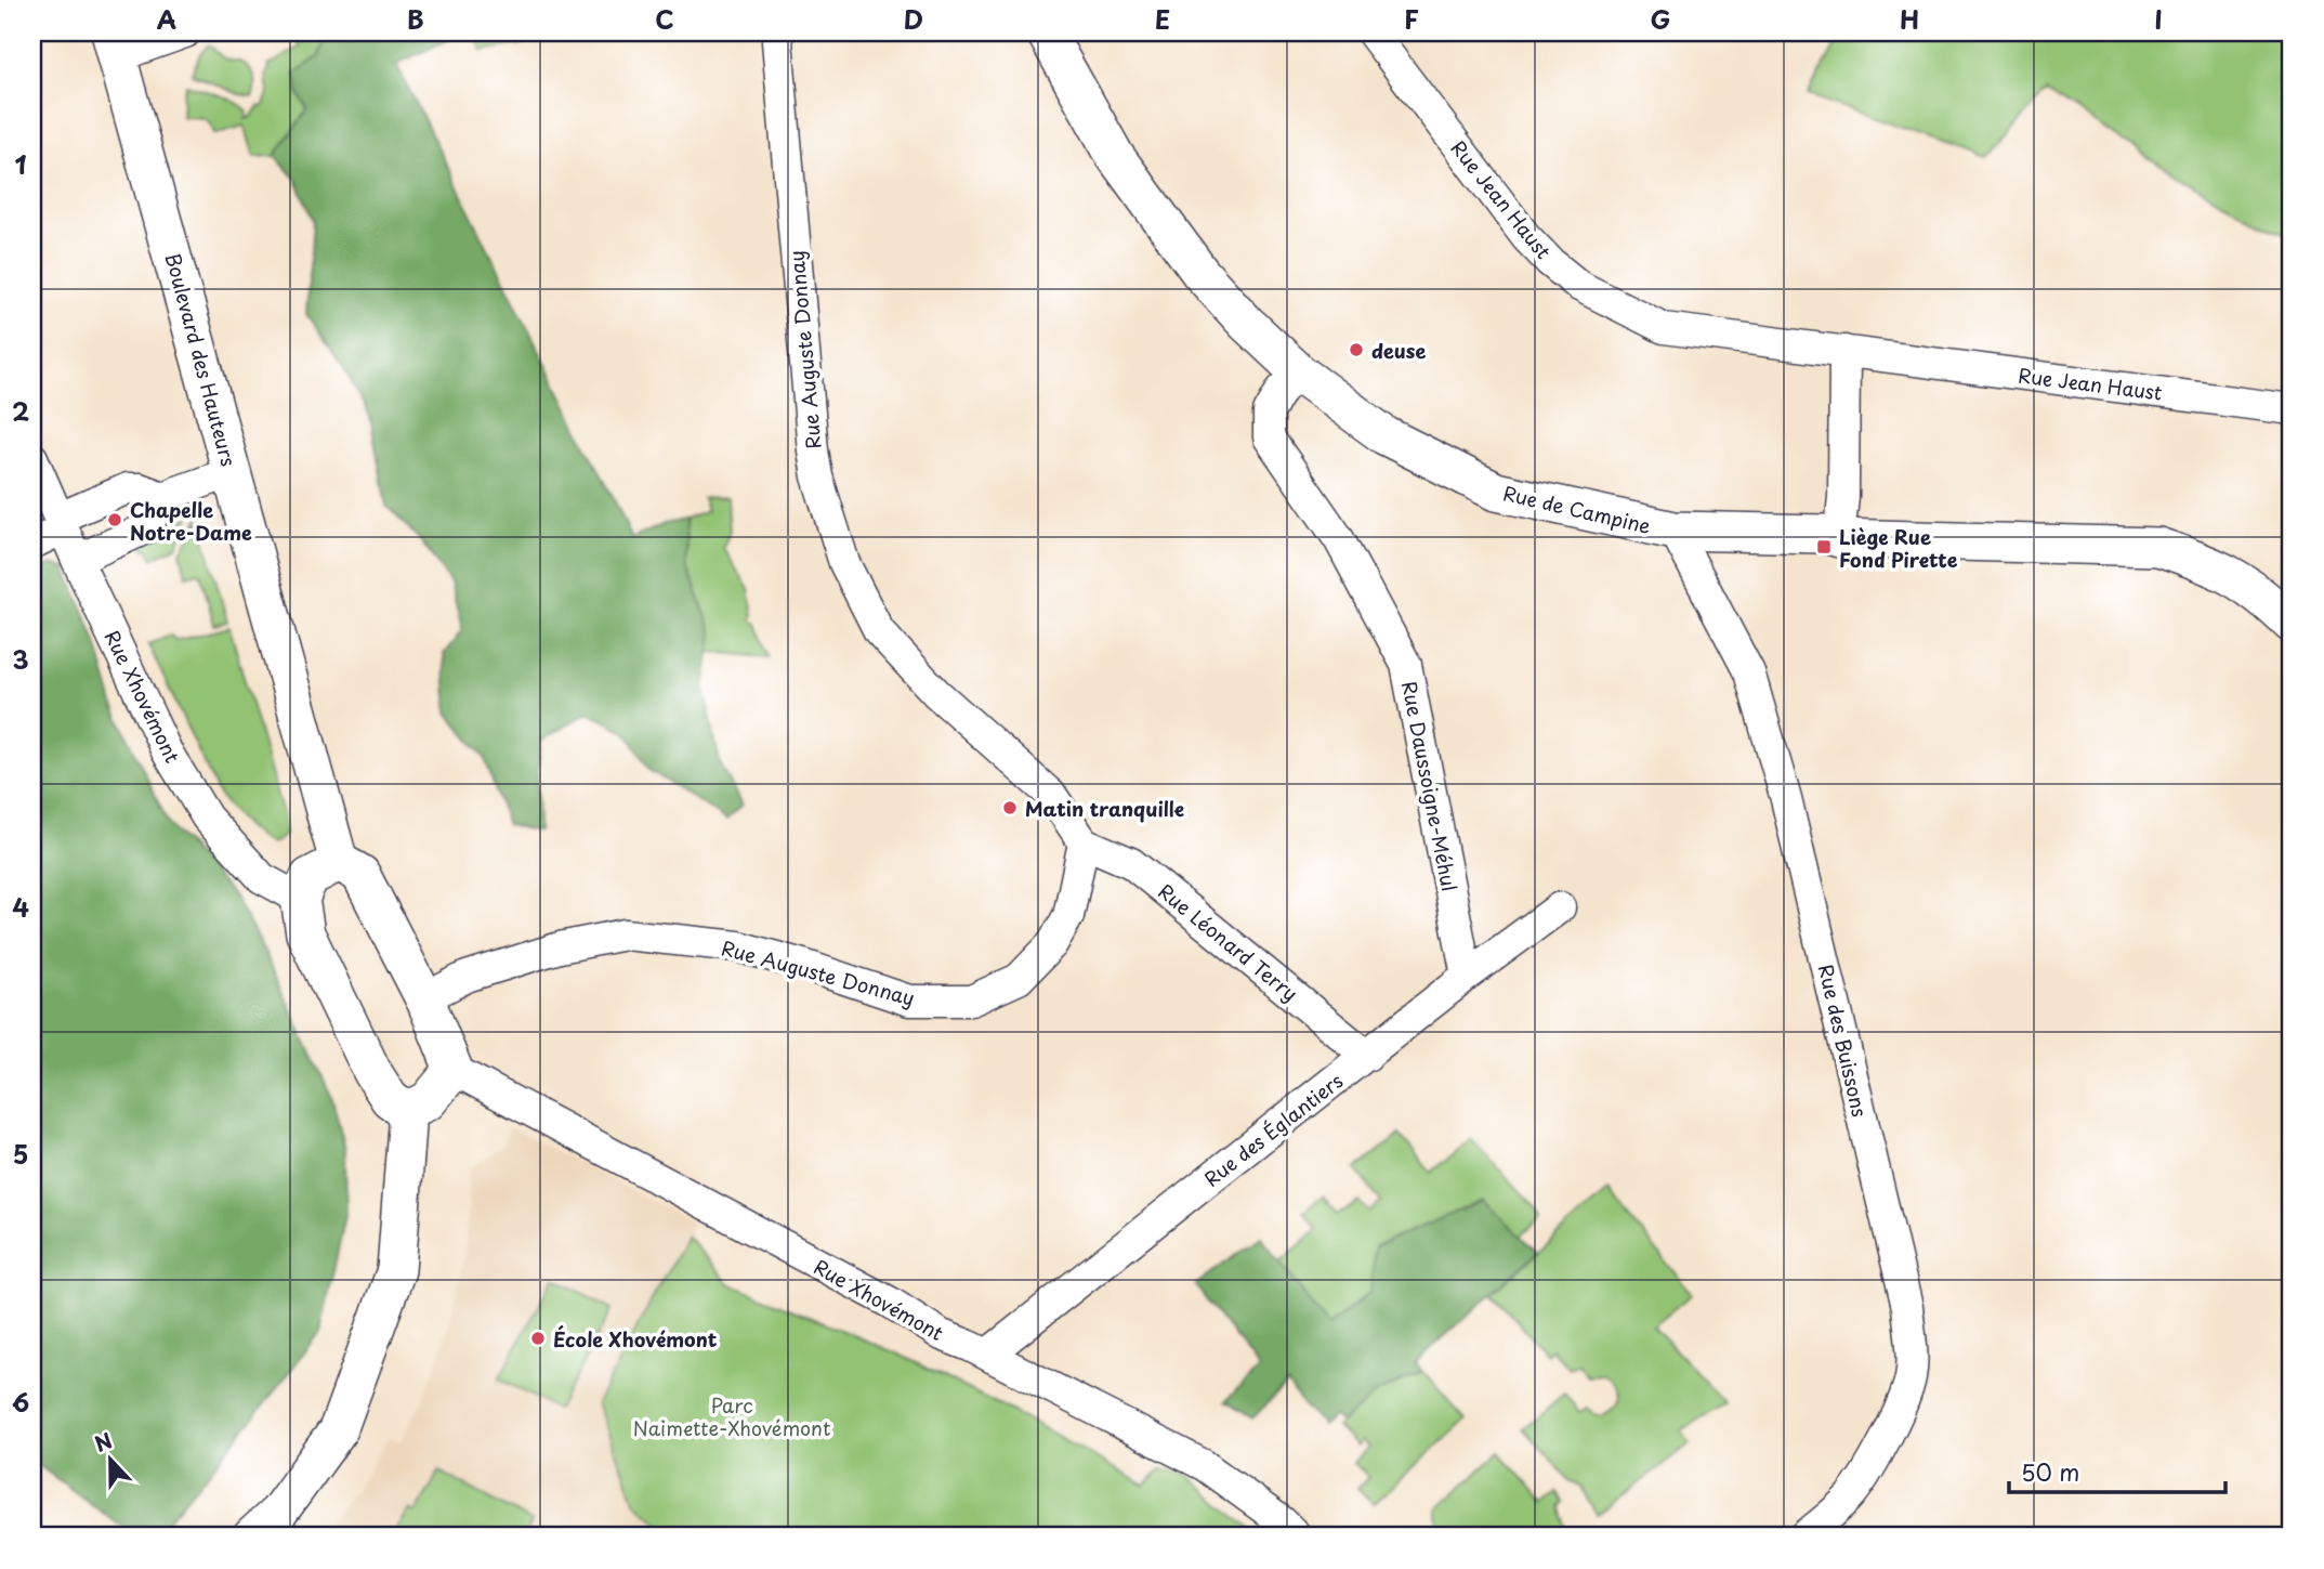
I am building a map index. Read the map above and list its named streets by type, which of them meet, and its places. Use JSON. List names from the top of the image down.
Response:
{
  "streets": {
    "street": [
      "Rue Jean Haust",
      "Rue Auguste Donnay",
      "Boulevard des Hauteurs",
      "Rue de Campine",
      "Rue Xhovémont",
      "Rue Daussoigne-Méhul",
      "Rue Léonard Terry",
      "Rue des Buissons",
      "Rue des Églantiers"
    ]
  },
  "crossings": [
    ["Rue Auguste Donnay", "Rue Léonard Terry"],
    ["Rue de Campine", "Rue Daussoigne-Méhul"],
    ["Rue de Campine", "Rue des Buissons"],
    ["Rue Xhovémont", "Rue des Églantiers"],
    ["Rue Daussoigne-Méhul", "Rue des Églantiers"],
    ["Rue Léonard Terry", "Rue des Églantiers"]
  ],
  "parks": ["Parc Naimette-Xhovémont"],
  "places": {
    "other": [
      "deuse",
      "Chapelle Notre-Dame",
      "Matin tranquille",
      "École Xhovémont"
    ],
    "transit": ["Liège Rue Fond Pirette"]
  },
  "scale_bar": "50 m",
  "north": "top",
  "grid": {
    "columns": [
      "A",
      "B",
      "C",
      "D",
      "E",
      "F",
      "G",
      "H",
      "I"
    ],
    "rows": [
      "1",
      "2",
      "3",
      "4",
      "5",
      "6"
    ]
  }
}
